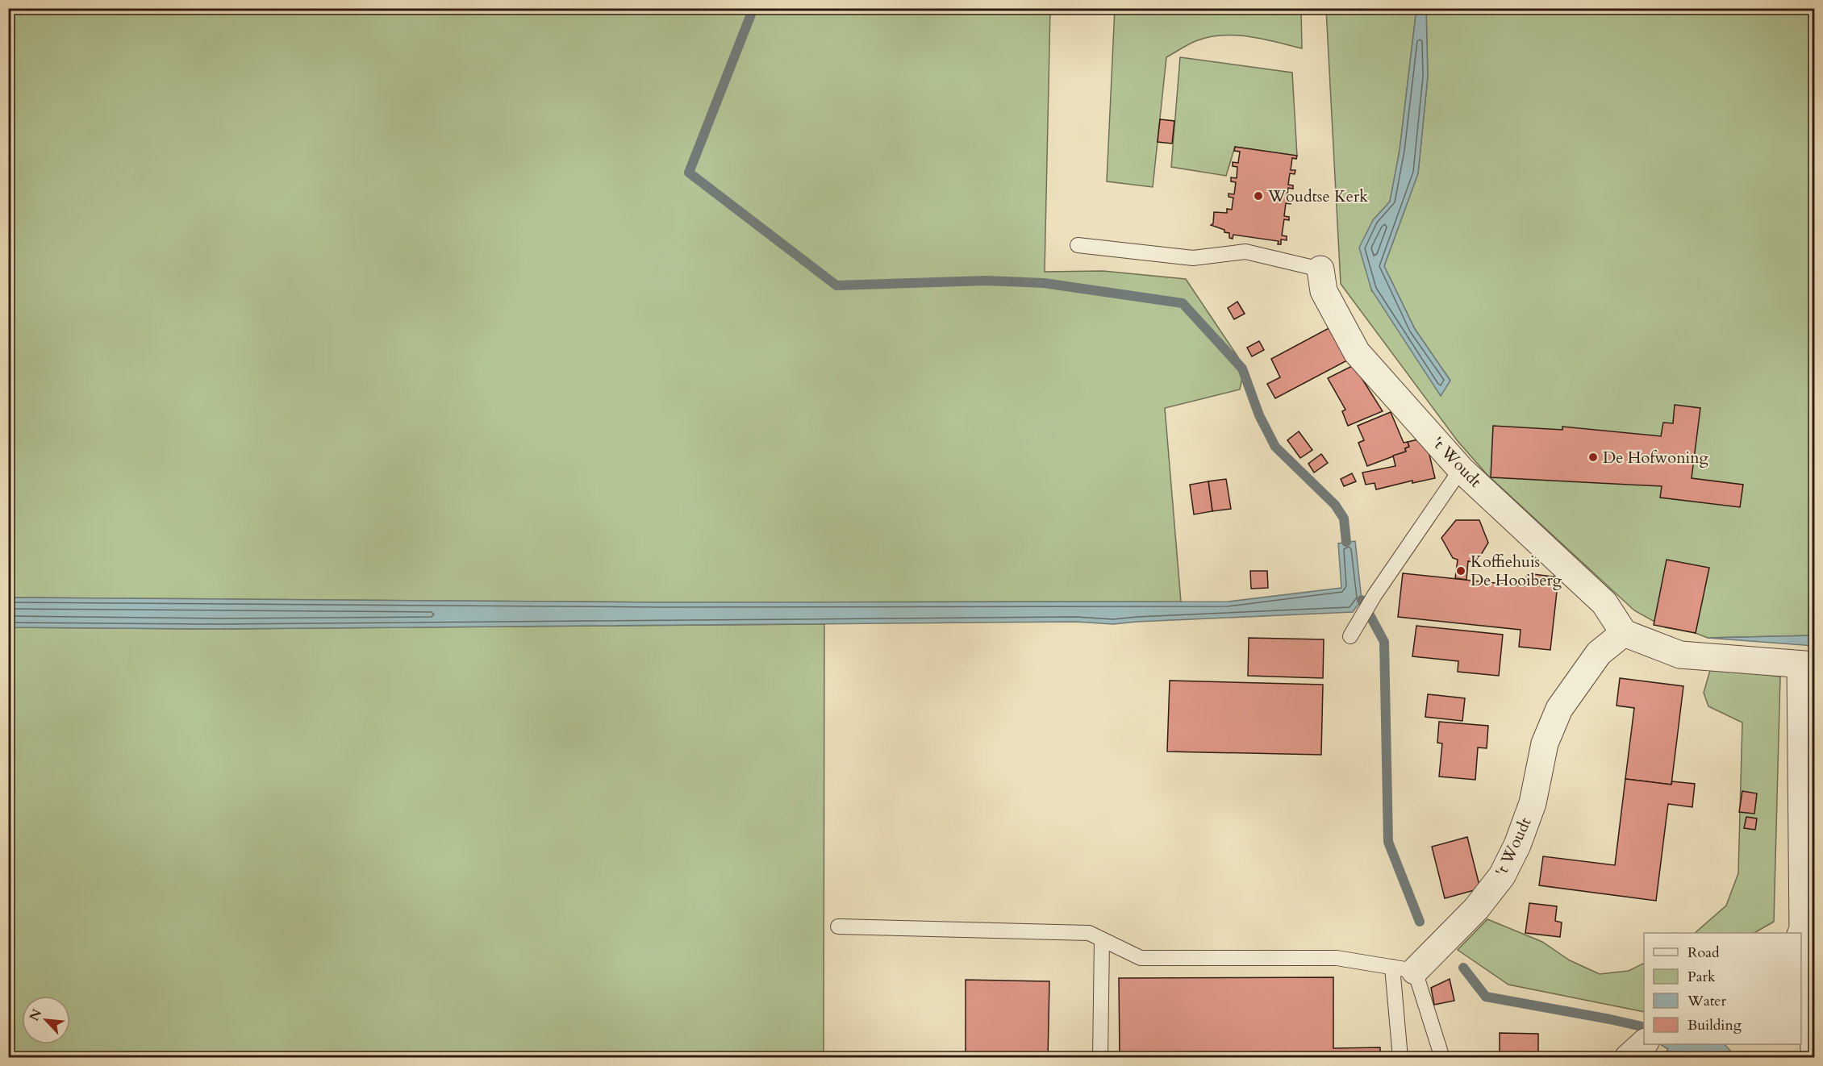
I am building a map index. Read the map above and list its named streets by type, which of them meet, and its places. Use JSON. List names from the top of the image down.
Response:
{
  "streets": {
    "street": ["'t Woudt"]
  },
  "places": ["Woudtse Kerk", "De Hofwoning", "Koffiehuis De Hooiberg"],
  "legend": [
    "Road",
    "Park",
    "Water",
    "Building"
  ],
  "north": "top left"
}
